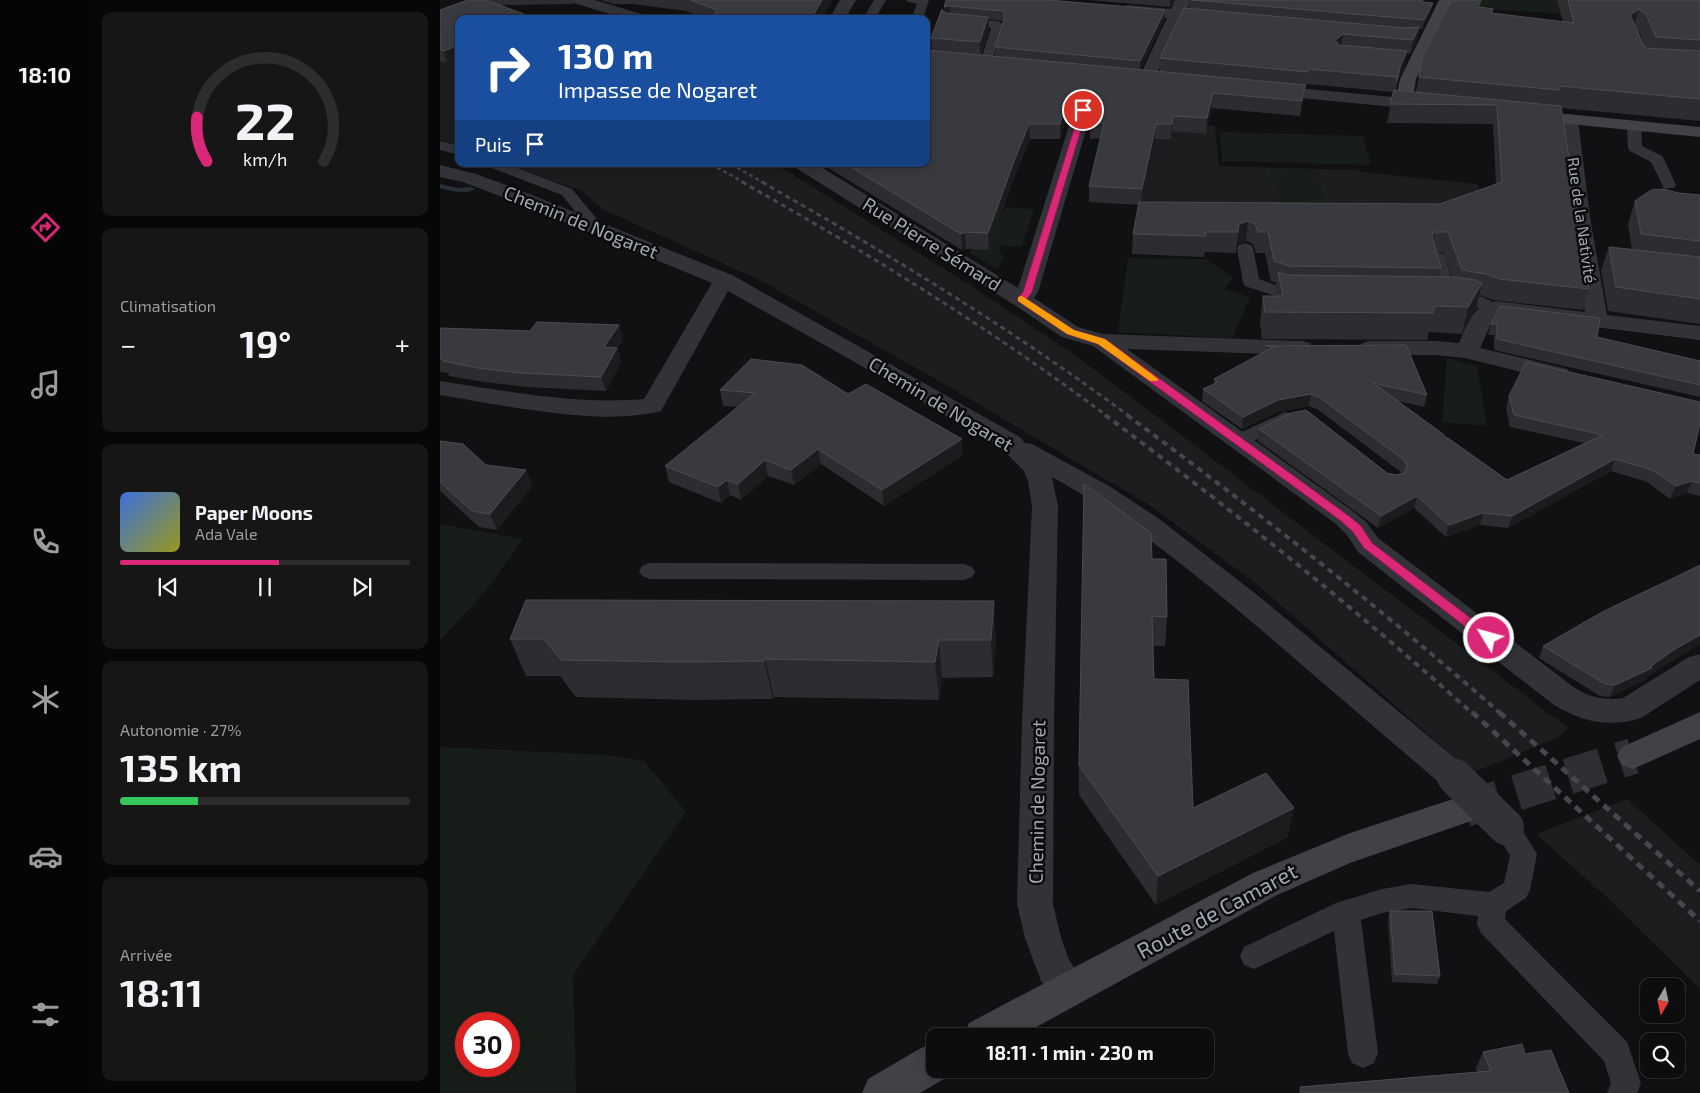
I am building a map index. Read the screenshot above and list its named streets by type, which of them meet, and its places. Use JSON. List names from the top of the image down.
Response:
{
  "streets": {
    "street": [
      "Rue de la Nativité",
      "Chemin de Nogaret",
      "Rue Pierre Sémard",
      "Route de Camaret"
    ]
  },
  "crossings": [
    ["Chemin de Nogaret", "Route de Camaret"]
  ],
  "north": "bottom",
  "page": {
    "tabs": "18:10",
    "turn": ["130 m", "Impasse de Nogaret"],
    "then": "Puis",
    "tile": [
      "Climatisation",
      ["Autonomie · 27%", "135 km"],
      ["Arrivée", "18:11"]
    ],
    "heat": ["−", "19°", "+"],
    "song": ["Paper Moons", "Ada Vale"],
    "limit": "30",
    "trip": "18:11 · 1 min · 230 m",
    "gauge": ["22", "km/h"]
  }
}
